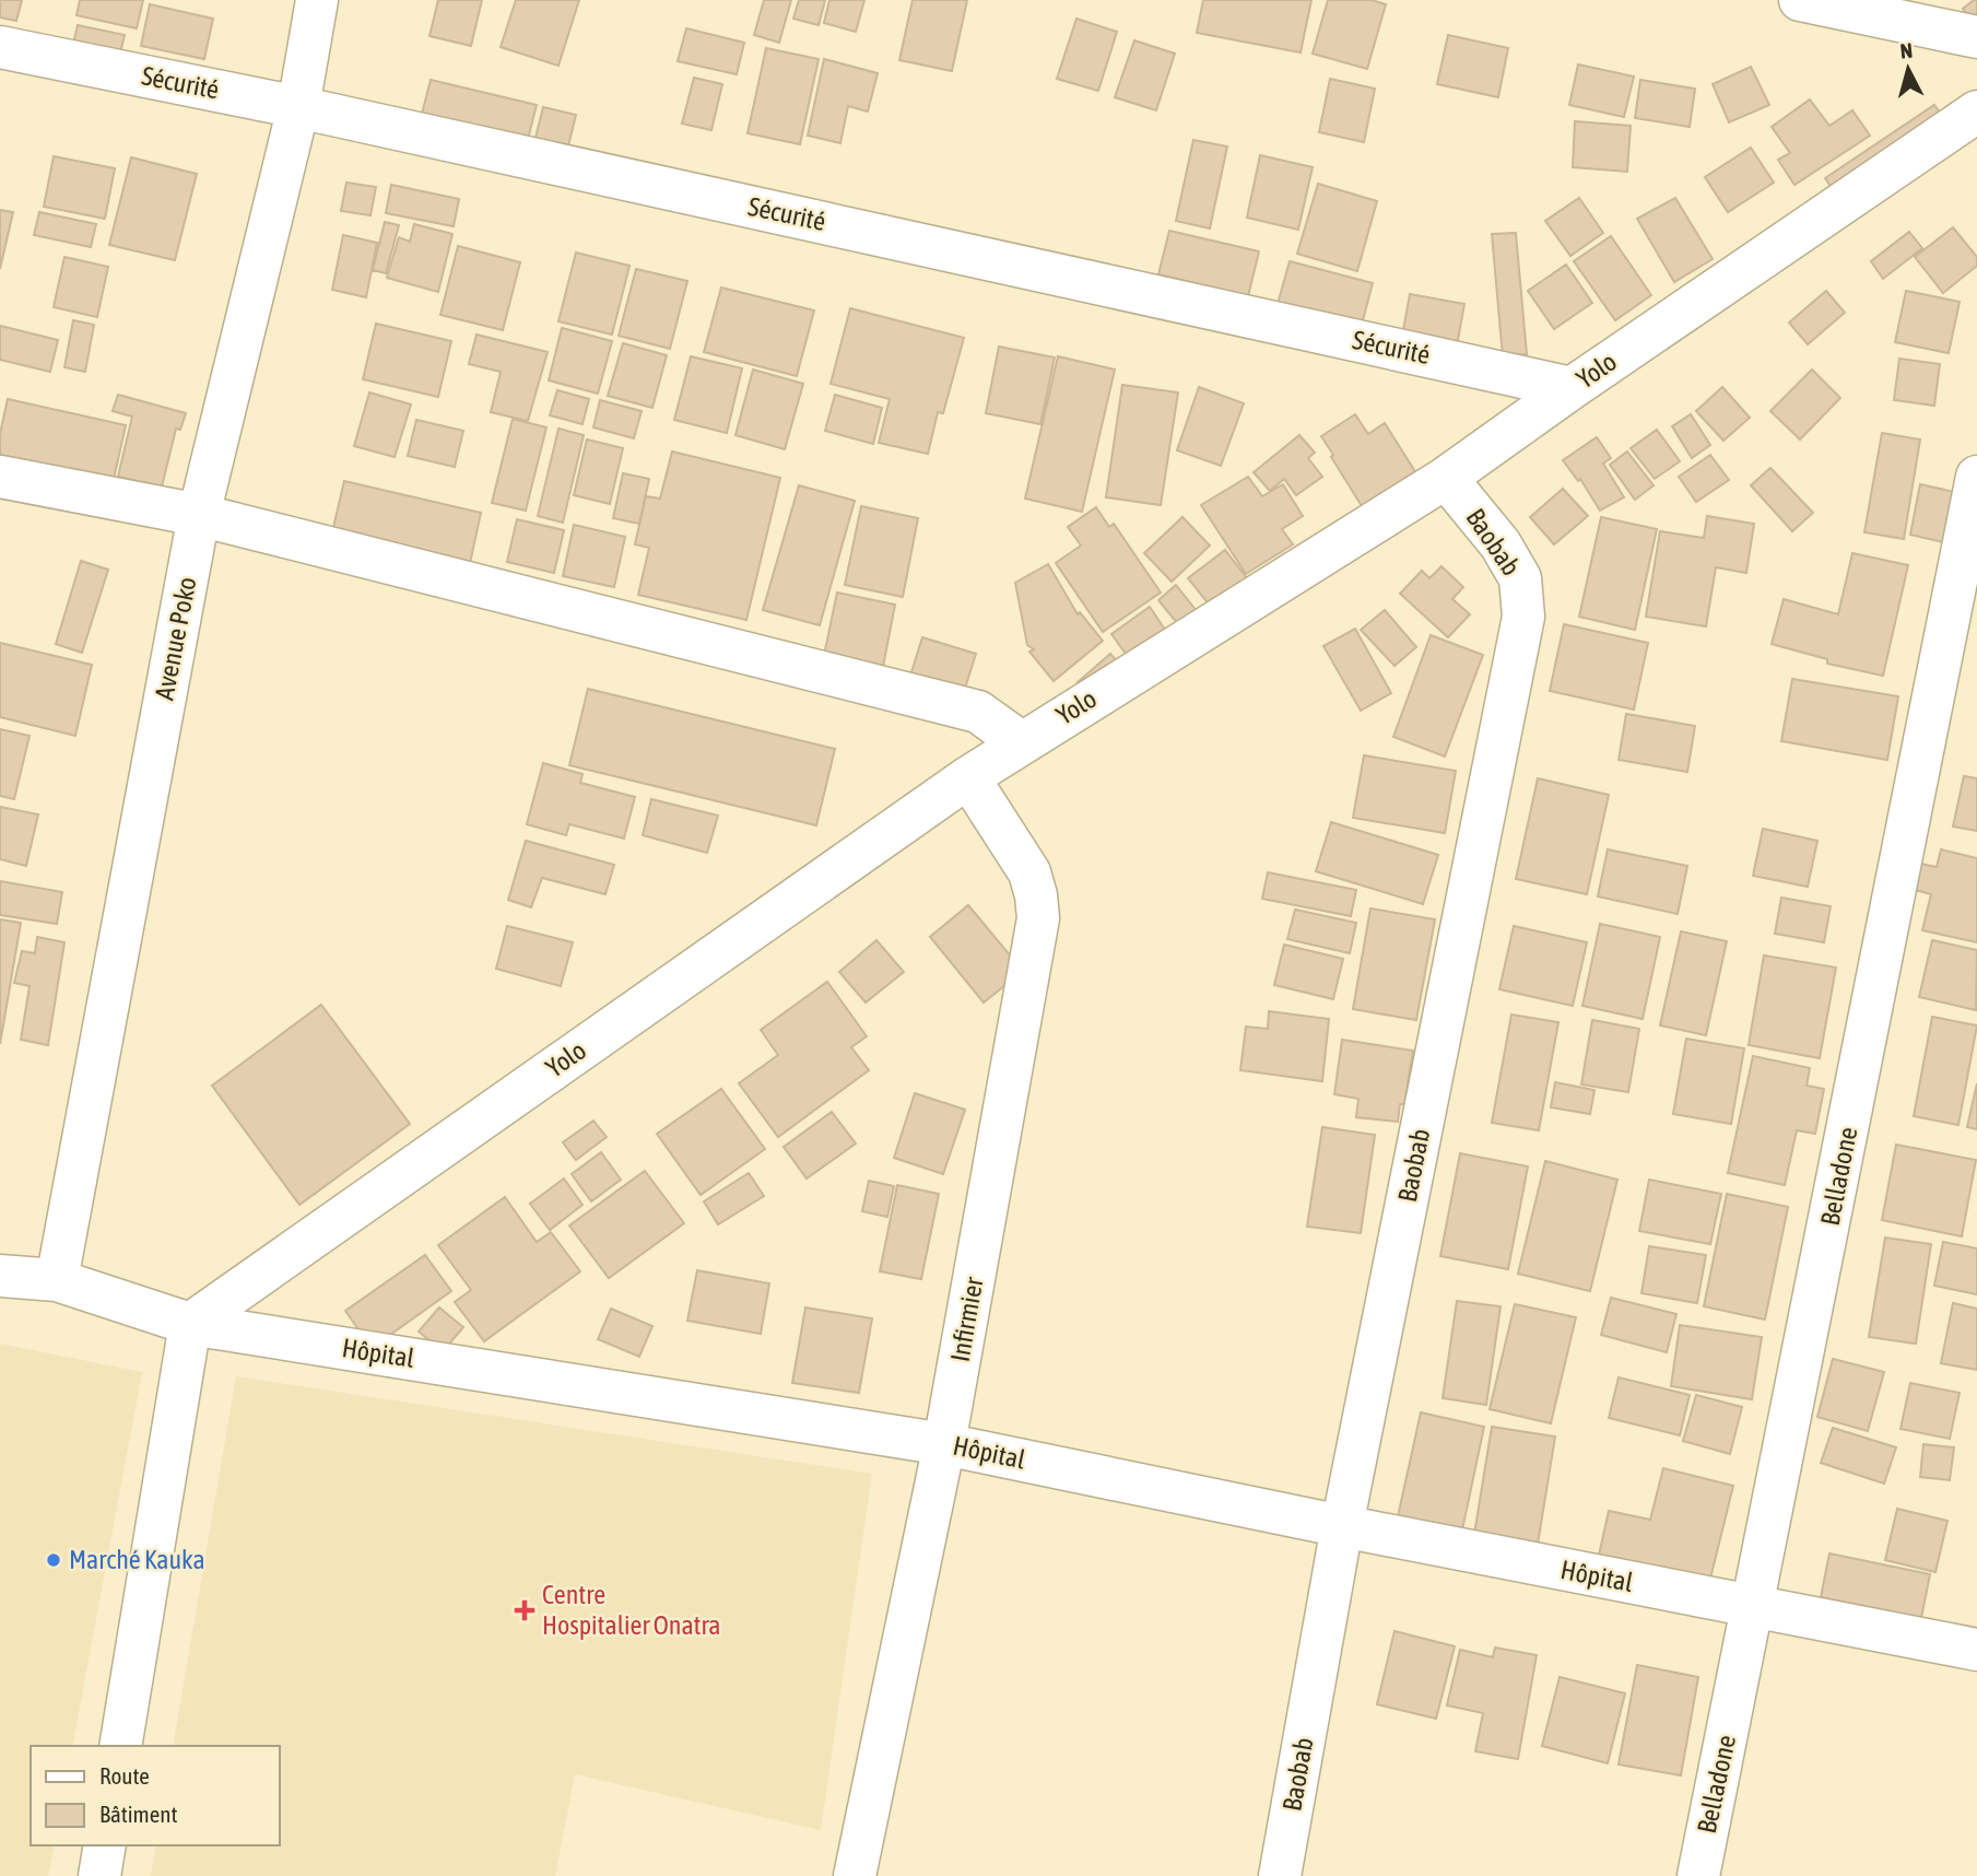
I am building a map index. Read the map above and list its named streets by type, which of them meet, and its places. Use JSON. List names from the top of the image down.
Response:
{
  "streets": {
    "street": [
      "Sécurité",
      "Yolo",
      "Baobab",
      "Avenue Poko",
      "Belladone",
      "Infirmier",
      "Hôpital"
    ]
  },
  "crossings": [
    ["Sécurité", "Yolo"],
    ["Sécurité", "Avenue Poko"],
    ["Yolo", "Baobab"],
    ["Yolo", "Infirmier"],
    ["Yolo", "Hôpital"],
    ["Baobab", "Hôpital"],
    ["Avenue Poko", "Hôpital"],
    ["Belladone", "Hôpital"],
    ["Infirmier", "Hôpital"]
  ],
  "places": {
    "other": ["Marché Kauka"],
    "health": ["Centre Hospitalier Onatra"]
  },
  "legend": ["Route", "Bâtiment"],
  "north": "top"
}
